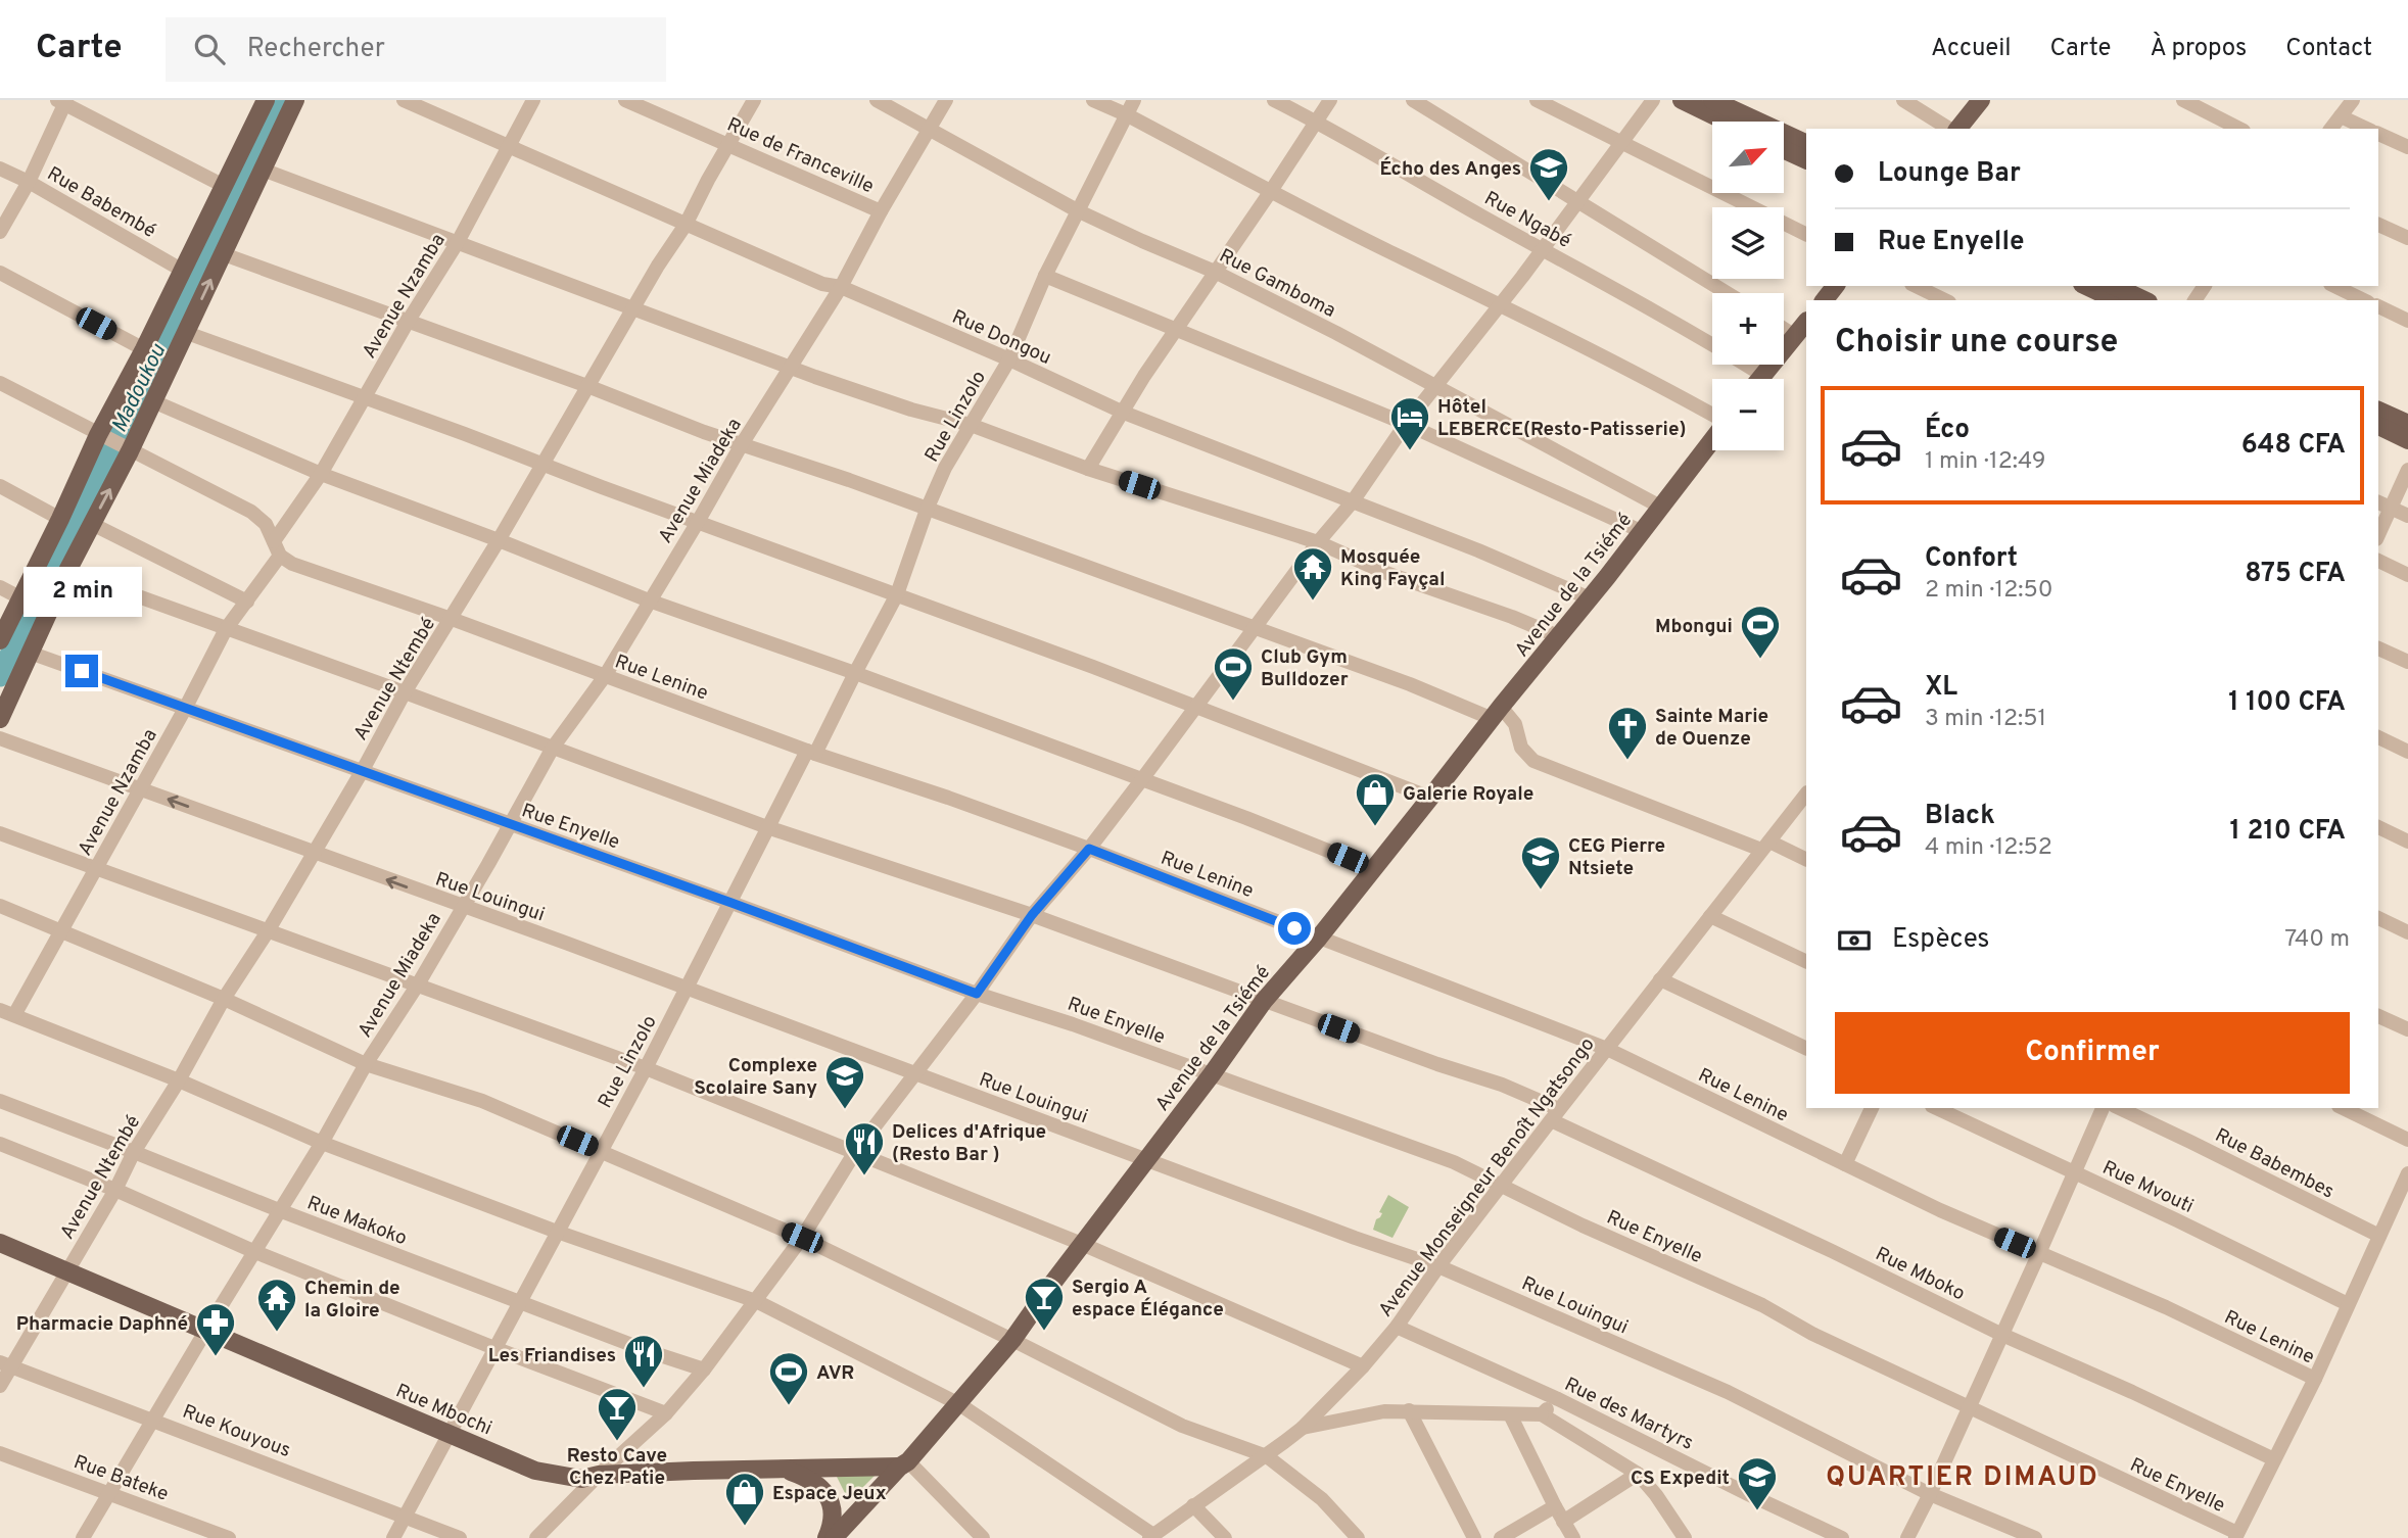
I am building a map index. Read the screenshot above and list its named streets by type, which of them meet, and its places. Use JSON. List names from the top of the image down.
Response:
{
  "streets": {
    "main road": ["Avenue de la Tsiémé", "Rue Mbochi"],
    "street": [
      "Rue de Franceville",
      "Rue Babembé",
      "Rue Ngabé",
      "Rue Gamboma",
      "Avenue Nzamba",
      "Rue Dongou",
      "Rue Linzolo",
      "Avenue Miadeka",
      "Rue Lenine",
      "Avenue Ntembé",
      "Rue Enyelle",
      "Rue Louingui",
      "Rue Babembes",
      "Avenue Monseigneur Benoît Ngatsongo",
      "Rue Mvouti",
      "Rue Makoko",
      "Rue Mboko",
      "Rue des Martyrs",
      "Rue Kouyous",
      "Rue Bateke"
    ]
  },
  "crossings": [
    ["Rue de Franceville", "Avenue Miadeka"],
    ["Rue de Franceville", "Avenue Ntembé"],
    ["Rue Gamboma", "Rue Linzolo"],
    ["Rue Gamboma", "Avenue Miadeka"],
    ["Rue Gamboma", "Avenue de la Tsiémé"],
    ["Avenue Nzamba", "Rue Dongou"],
    ["Avenue Nzamba", "Rue Lenine"],
    ["Avenue Nzamba", "Rue Enyelle"],
    ["Avenue Nzamba", "Rue Louingui"],
    ["Avenue Nzamba", "Rue Mboko"],
    ["Rue Dongou", "Rue Linzolo"],
    ["Rue Dongou", "Avenue Miadeka"],
    ["Rue Dongou", "Avenue de la Tsiémé"],
    ["Rue Dongou", "Avenue Ntembé"],
    ["Rue Linzolo", "Rue Lenine"],
    ["Rue Linzolo", "Rue Enyelle"],
    ["Rue Linzolo", "Rue Louingui"],
    ["Rue Linzolo", "Rue Makoko"],
    ["Rue Linzolo", "Rue Mboko"],
    ["Rue Linzolo", "Rue Mbochi"],
    ["Rue Linzolo", "Rue Kouyous"],
    ["Avenue Miadeka", "Rue Lenine"],
    ["Avenue Miadeka", "Rue Enyelle"],
    ["Avenue Miadeka", "Rue Louingui"],
    ["Avenue Miadeka", "Rue Makoko"],
    ["Avenue Miadeka", "Rue Mboko"],
    ["Avenue Miadeka", "Rue Mbochi"],
    ["Avenue Miadeka", "Rue Kouyous"],
    ["Avenue Miadeka", "Rue Bateke"],
    ["Avenue de la Tsiémé", "Rue Lenine"],
    ["Avenue de la Tsiémé", "Rue Enyelle"],
    ["Avenue de la Tsiémé", "Rue Louingui"],
    ["Avenue de la Tsiémé", "Rue Mboko"],
    ["Avenue de la Tsiémé", "Rue Mbochi"],
    ["Rue Lenine", "Avenue Ntembé"],
    ["Rue Lenine", "Avenue Monseigneur Benoît Ngatsongo"],
    ["Avenue Ntembé", "Rue Enyelle"],
    ["Avenue Ntembé", "Rue Louingui"],
    ["Avenue Ntembé", "Rue Makoko"],
    ["Avenue Ntembé", "Rue Mboko"],
    ["Avenue Ntembé", "Rue Mbochi"],
    ["Avenue Ntembé", "Rue Kouyous"],
    ["Rue Enyelle", "Avenue Monseigneur Benoît Ngatsongo"],
    ["Rue Louingui", "Avenue Monseigneur Benoît Ngatsongo"],
    ["Avenue Monseigneur Benoît Ngatsongo", "Rue Mboko"],
    ["Avenue Monseigneur Benoît Ngatsongo", "Rue des Martyrs"]
  ],
  "districts": ["QUARTIER DIMAUD"],
  "water": ["Madoukou"],
  "places": {
    "school or university": [
      "Écho des Anges",
      "CEG Pierre Ntsiete",
      "Complexe Scolaire Sany",
      "CS Expedit"
    ],
    "hotel": ["Hôtel LEBERCE(Resto-Patisserie)"],
    "temple": ["Mosquée King Fayçal", "Chemin de la Gloire"],
    "sports": ["Mbongui", "Club Gym Bulldozer", "AVR"],
    "church": ["Sainte Marie de Ouenze"],
    "shop": ["Galerie Royale", "Espace Jeux"],
    "restaurant": ["Delices d'Afrique (Resto Bar )", "Les Friandises"],
    "bar": ["Sergio A espace Élégance", "Resto Cave Chez Patie"],
    "pharmacy": ["Pharmacie Daphné"]
  },
  "north": "top right",
  "page": {
    "header": "Carte",
    "search": "Rechercher",
    "nav": [
      "Accueil",
      "Carte",
      "À propos",
      "Contact"
    ],
    "map_buttons": ["+", "−"],
    "banner": ["Lounge Bar", "Rue Enyelle"],
    "heading": "Choisir une course",
    "list": [
      {
        "name": "Éco",
        "note": "1 min · 12:49",
        "value": "648 CFA"
      },
      {
        "name": "Confort",
        "note": "2 min · 12:50",
        "value": "875 CFA"
      },
      {
        "name": "XL",
        "note": "3 min · 12:51",
        "value": "1 100 CFA"
      },
      {
        "name": "Black",
        "note": "4 min · 12:52",
        "value": "1 210 CFA"
      }
    ],
    "bubble": "2 min",
    "pay": ["Espèces", "740 m"],
    "buttons": "Confirmer"
  }
}
